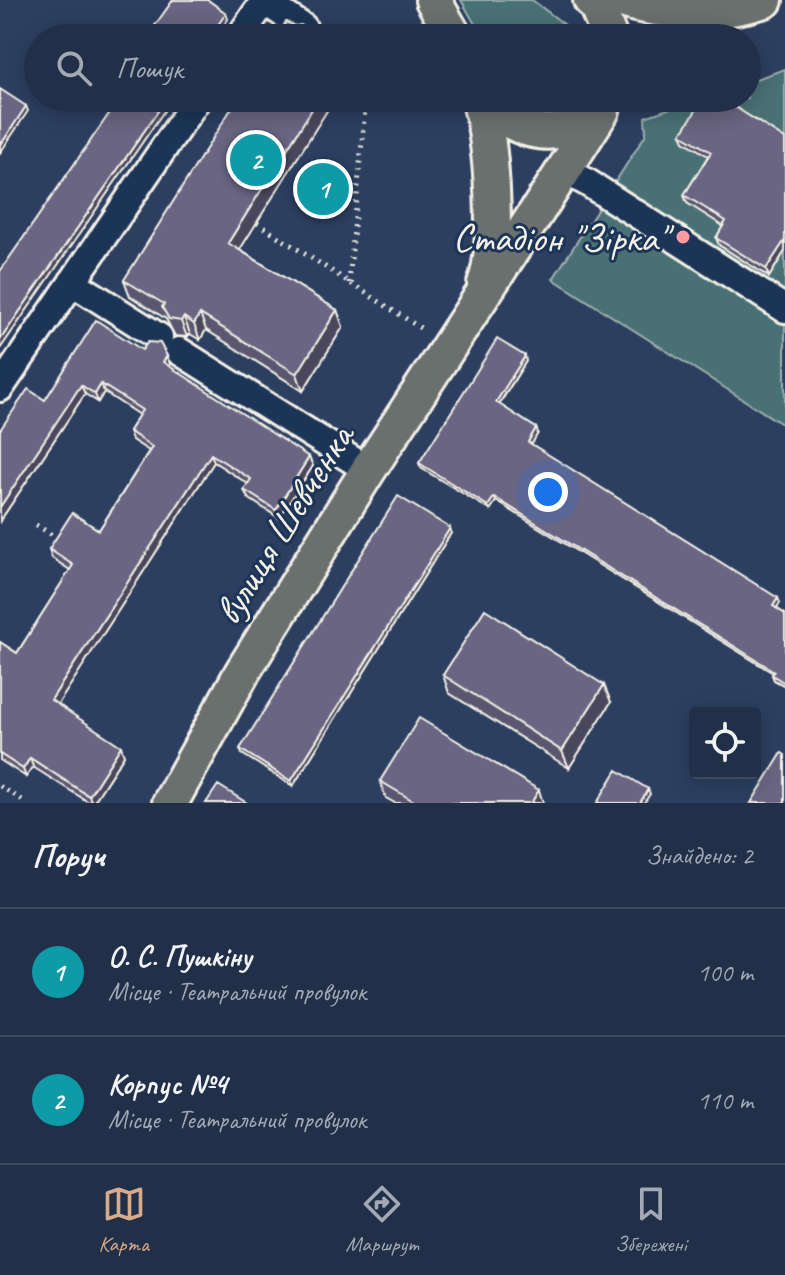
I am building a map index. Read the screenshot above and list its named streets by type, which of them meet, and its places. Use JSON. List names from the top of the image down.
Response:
{
  "streets": {
    "main road": ["вулиця Шевченка"]
  },
  "places": ["Стадіон \"Зірка\""],
  "page": {
    "search": "Пошук",
    "pins": ["2", "1"],
    "heading": ["Поруч", "Знайдено: 2"],
    "list": [
      {
        "mark": "1",
        "name": "О. С. Пушкіну",
        "note": "Місце · Театральний провулок",
        "value": "100 m"
      },
      {
        "mark": "2",
        "name": "Корпус №4",
        "note": "Місце · Театральний провулок",
        "value": "110 m"
      }
    ],
    "nav": ["Карта", "Маршрут", "Збережені"]
  }
}
